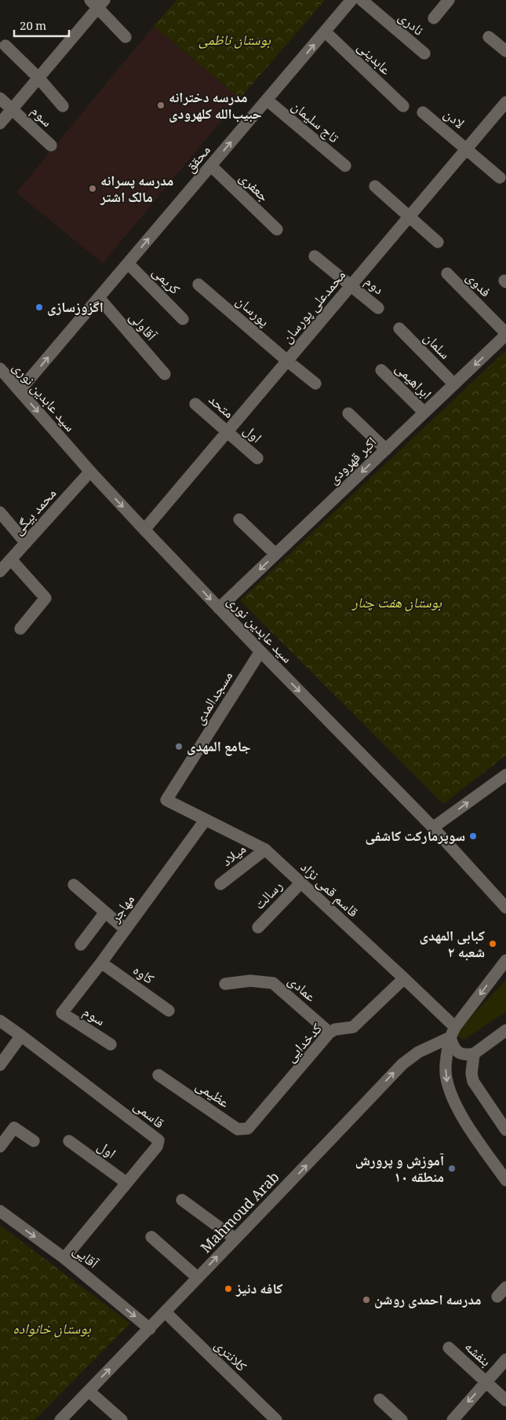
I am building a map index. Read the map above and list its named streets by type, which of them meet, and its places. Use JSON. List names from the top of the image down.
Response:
{
  "streets": {
    "street": [
      "نادری",
      "عابدینی",
      "سوم",
      "لادن",
      "تاج سلیمان",
      "محقق",
      "جعفری",
      "کریمی",
      "فدوی",
      "دوم",
      "محمدعلی پورسان",
      "پورسان",
      "آقاولی",
      "سلمان",
      "ابراهیمی",
      "سید عابدین نوری",
      "متحد",
      "اول",
      "اکبر قهرودی",
      "محمد بیگی",
      "مسجدالمدی",
      "میلاد",
      "قاسم قمی نژاد",
      "رسالت",
      "مهاجر",
      "کاوه",
      "عمادی",
      "کدخدایی",
      "عظیمی",
      "قاسمی",
      "Mahmoud Arab",
      "آقایی",
      "بنفشه",
      "کلانتری"
    ]
  },
  "crossings": [
    ["عابدینی", "محقق"],
    ["سوم", "مهاجر"],
    ["لادن", "محمدعلی پورسان"],
    ["تاج سلیمان", "محقق"],
    ["محقق", "جعفری"],
    ["محقق", "کریمی"],
    ["محقق", "آقاولی"],
    ["محقق", "سید عابدین نوری"],
    ["فدوی", "اکبر قهرودی"],
    ["دوم", "محمدعلی پورسان"],
    ["محمدعلی پورسان", "پورسان"],
    ["محمدعلی پورسان", "سید عابدین نوری"],
    ["محمدعلی پورسان", "متحد"],
    ["محمدعلی پورسان", "اول"],
    ["سلمان", "اکبر قهرودی"],
    ["ابراهیمی", "اکبر قهرودی"],
    ["سید عابدین نوری", "اکبر قهرودی"],
    ["سید عابدین نوری", "محمد بیگی"],
    ["سید عابدین نوری", "مسجدالمدی"],
    ["متحد", "اول"],
    ["اول", "قاسمی"],
    ["مسجدالمدی", "قاسم قمی نژاد"],
    ["میلاد", "قاسم قمی نژاد"],
    ["قاسم قمی نژاد", "رسالت"],
    ["قاسم قمی نژاد", "مهاجر"],
    ["قاسم قمی نژاد", "کدخدایی"],
    ["قاسم قمی نژاد", "Mahmoud Arab"],
    ["مهاجر", "کاوه"],
    ["عمادی", "کدخدایی"],
    ["کدخدایی", "عظیمی"],
    ["قاسمی", "آقایی"],
    ["Mahmoud Arab", "آقایی"],
    ["Mahmoud Arab", "کلانتری"]
  ],
  "one_way": [
    "محقق",
    "سید عابدین نوری",
    "اکبر قهرودی",
    "Mahmoud Arab"
  ],
  "parks": ["بوستان ناظمی", "بوستان هفت چنار", "بوستان خانواده"],
  "places": [
    "مدرسه دخترانه حبیب‌الله کلهرودی",
    "مدرسه پسرانه مالک اشتر",
    "اگزوزسازی",
    "جامع المهدی",
    "سوپرمارکت کاشفی",
    "کبابی المهدی شعبه ۲",
    "آموزش و پرورش منطقه ۱۰",
    "کافه دنیز",
    "مدرسه احمدی روشن"
  ],
  "scale_bar": "20 m"
}
